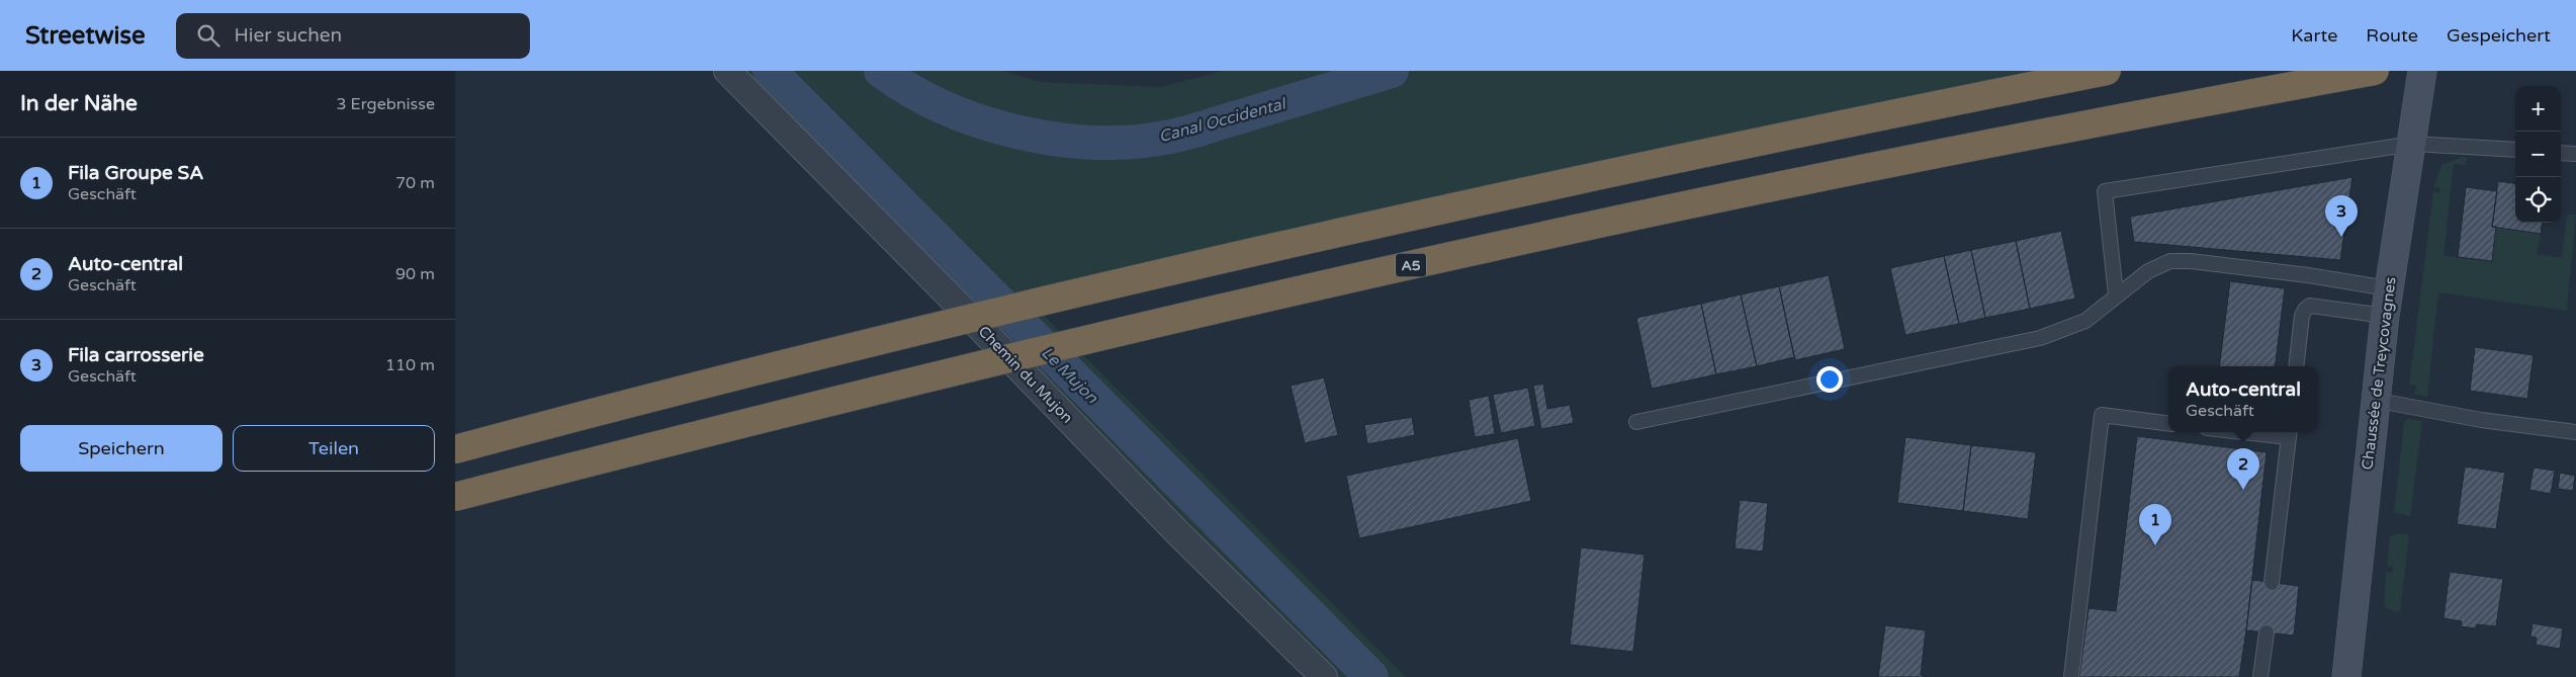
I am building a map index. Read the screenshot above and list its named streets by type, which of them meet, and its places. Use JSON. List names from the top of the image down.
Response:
{
  "streets": {
    "highway": ["A5"],
    "main road": ["Chaussée de Treycovagnes"],
    "street": ["Chemin du Mujon"]
  },
  "water": ["Canal Occidental", "Le Mujon"],
  "page": {
    "header": "Streetwise",
    "search": "Hier suchen",
    "nav": ["Karte", "Route", "Gespeichert"],
    "heading": ["In der Nähe", "3 Ergebnisse"],
    "map_buttons": ["+", "−"],
    "list": [
      {
        "mark": "1",
        "name": "Fila Groupe SA",
        "note": "Geschäft",
        "value": "70 m"
      },
      {
        "mark": "2",
        "name": "Auto-central",
        "note": "Geschäft",
        "value": "90 m"
      },
      {
        "mark": "3",
        "name": "Fila carrosserie",
        "note": "Geschäft",
        "value": "110 m"
      }
    ],
    "pins": ["3", "2", "1"],
    "popup": ["Auto-central", "Geschäft"],
    "buttons": ["Speichern", "Teilen"]
  }
}
